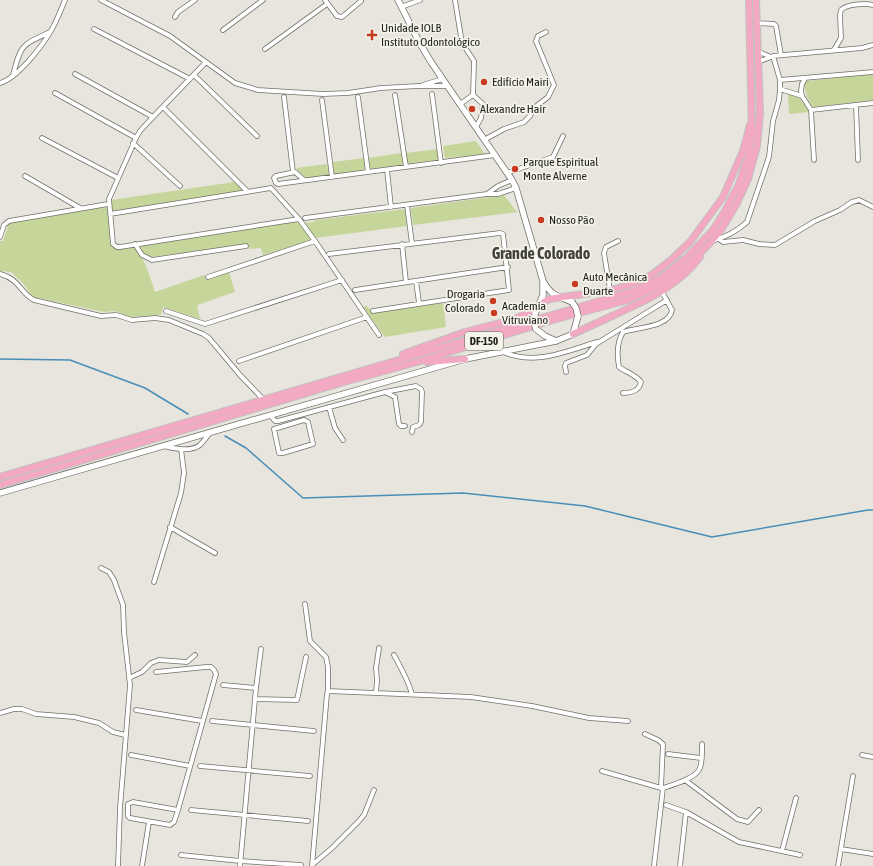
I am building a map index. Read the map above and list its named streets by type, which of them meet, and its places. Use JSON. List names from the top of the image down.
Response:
{
  "streets": {
    "main road": ["DF-150"]
  },
  "districts": ["Grande Colorado"],
  "places": {
    "health": ["Unidade IOLB Instituto Odontológico"],
    "other": [
      "Edifício Mairi",
      "Alexandre Hair",
      "Parque Espiritual Monte Alverne",
      "Nosso Pão",
      "Auto Mecânica Duarte",
      "Drogaria Colorado",
      "Academia Vitruviano"
    ]
  }
}
